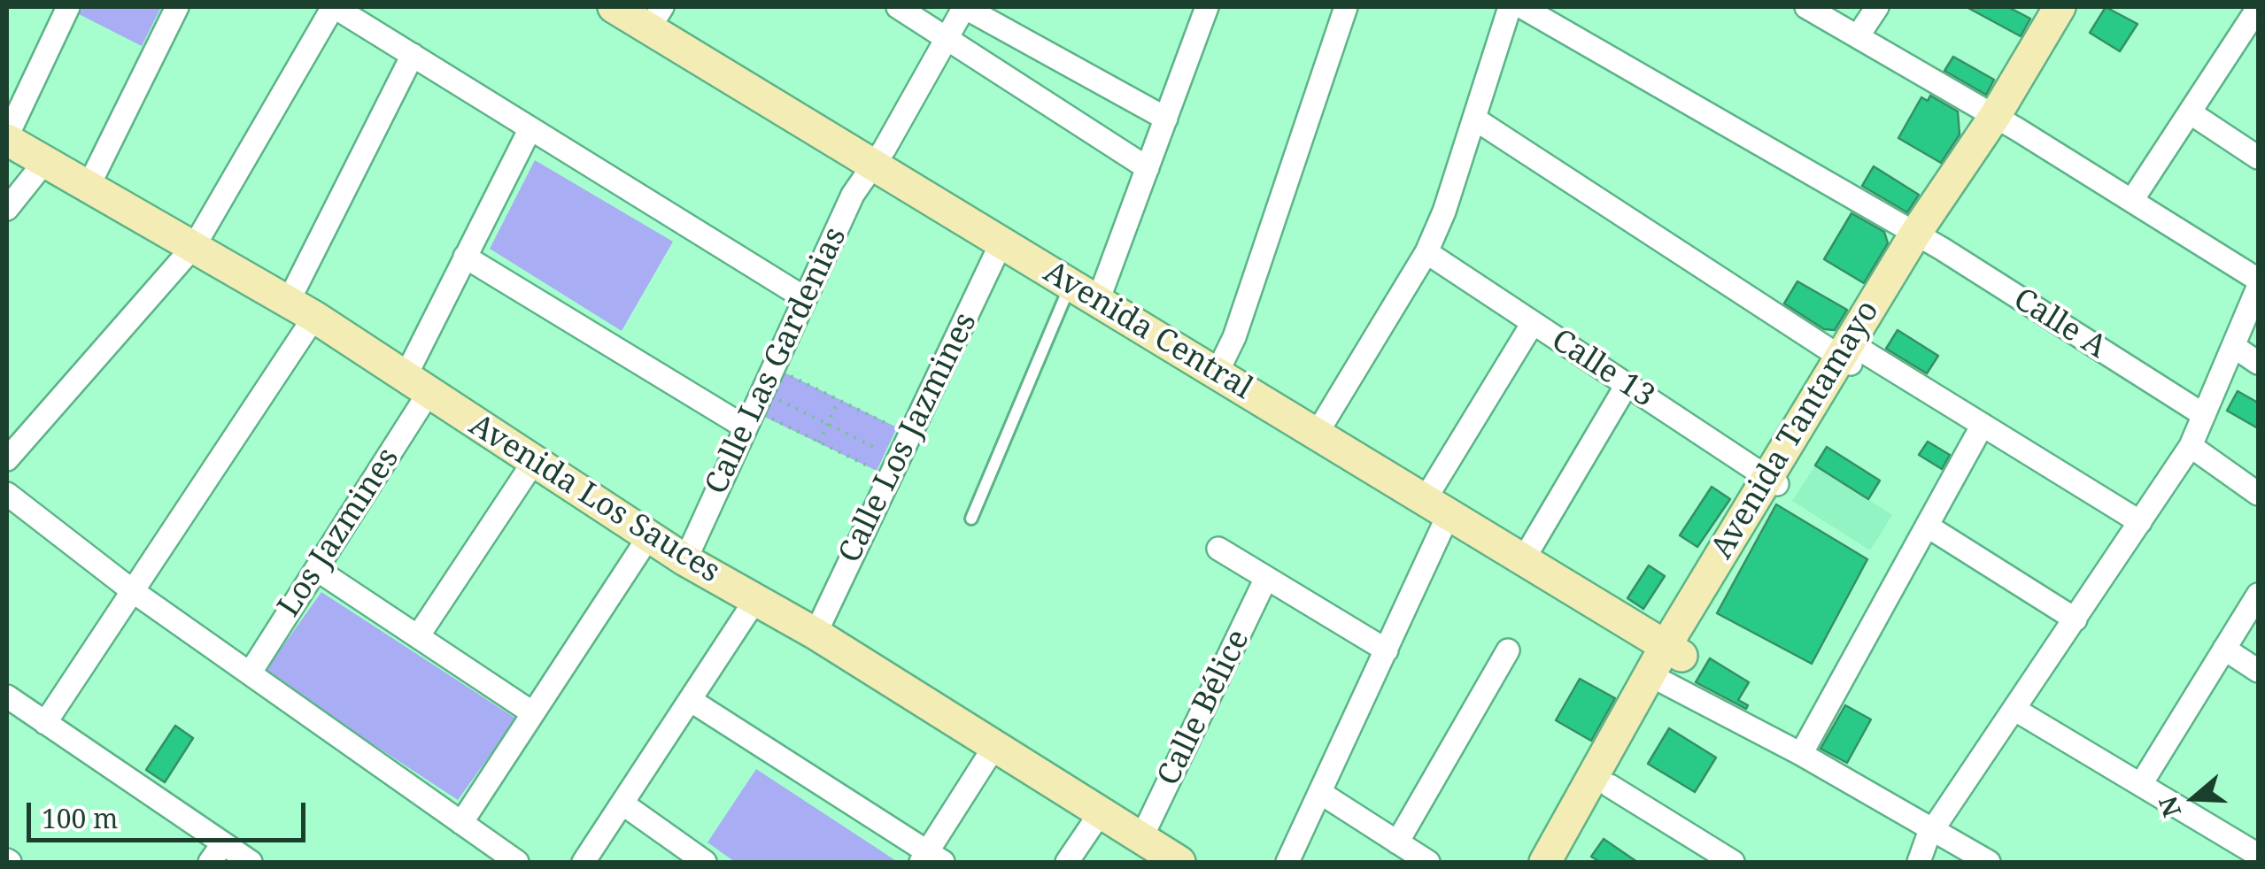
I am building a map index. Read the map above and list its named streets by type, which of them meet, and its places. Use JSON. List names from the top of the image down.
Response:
{
  "streets": {
    "street": [
      "Calle A",
      "Avenida Central",
      "Calle Las Gardenias",
      "Calle 13",
      "Avenida Tantamayo",
      "Calle Los Jazmines",
      "Avenida Los Sauces",
      "Los Jazmines",
      "Calle Bélice"
    ]
  },
  "crossings": [
    ["Calle A", "Avenida Tantamayo"],
    ["Avenida Central", "Calle Las Gardenias"],
    ["Avenida Central", "Avenida Tantamayo"],
    ["Avenida Central", "Calle Los Jazmines"],
    ["Calle Las Gardenias", "Avenida Los Sauces"],
    ["Calle 13", "Avenida Tantamayo"],
    ["Calle Los Jazmines", "Avenida Los Sauces"],
    ["Avenida Los Sauces", "Los Jazmines"],
    ["Avenida Los Sauces", "Calle Bélice"]
  ],
  "scale_bar": "100 m",
  "north": "left"
}
